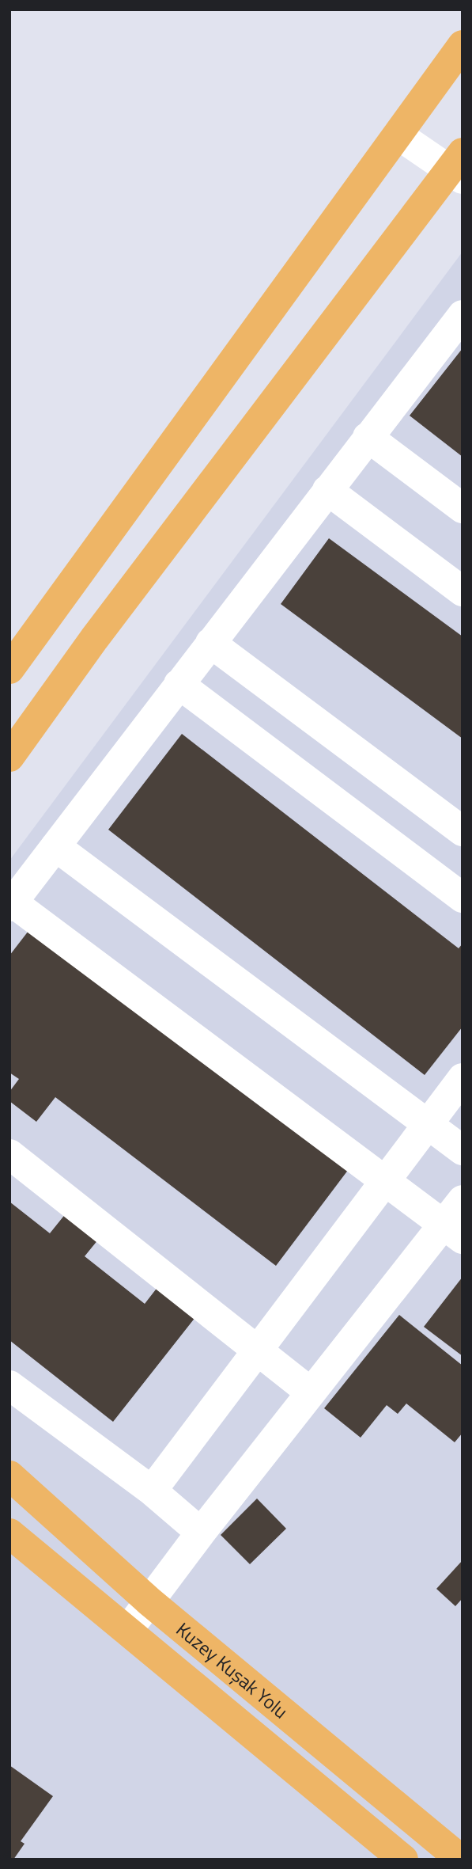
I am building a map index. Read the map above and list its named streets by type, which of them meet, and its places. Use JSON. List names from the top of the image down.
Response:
{
  "streets": {
    "main road": ["Kuzey Kuşak Yolu"]
  }
}
